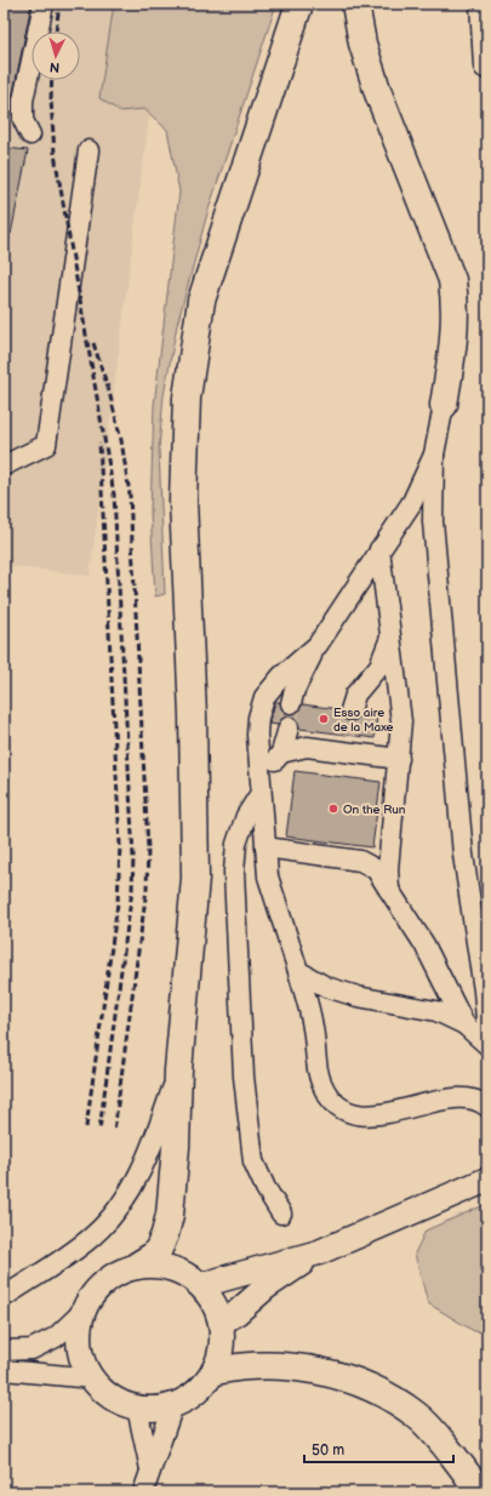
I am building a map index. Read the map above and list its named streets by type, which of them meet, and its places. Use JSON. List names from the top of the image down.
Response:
{
  "places": ["Esso aire de la Maxe", "On the Run"],
  "scale_bar": "50 m",
  "north": "bottom"
}
